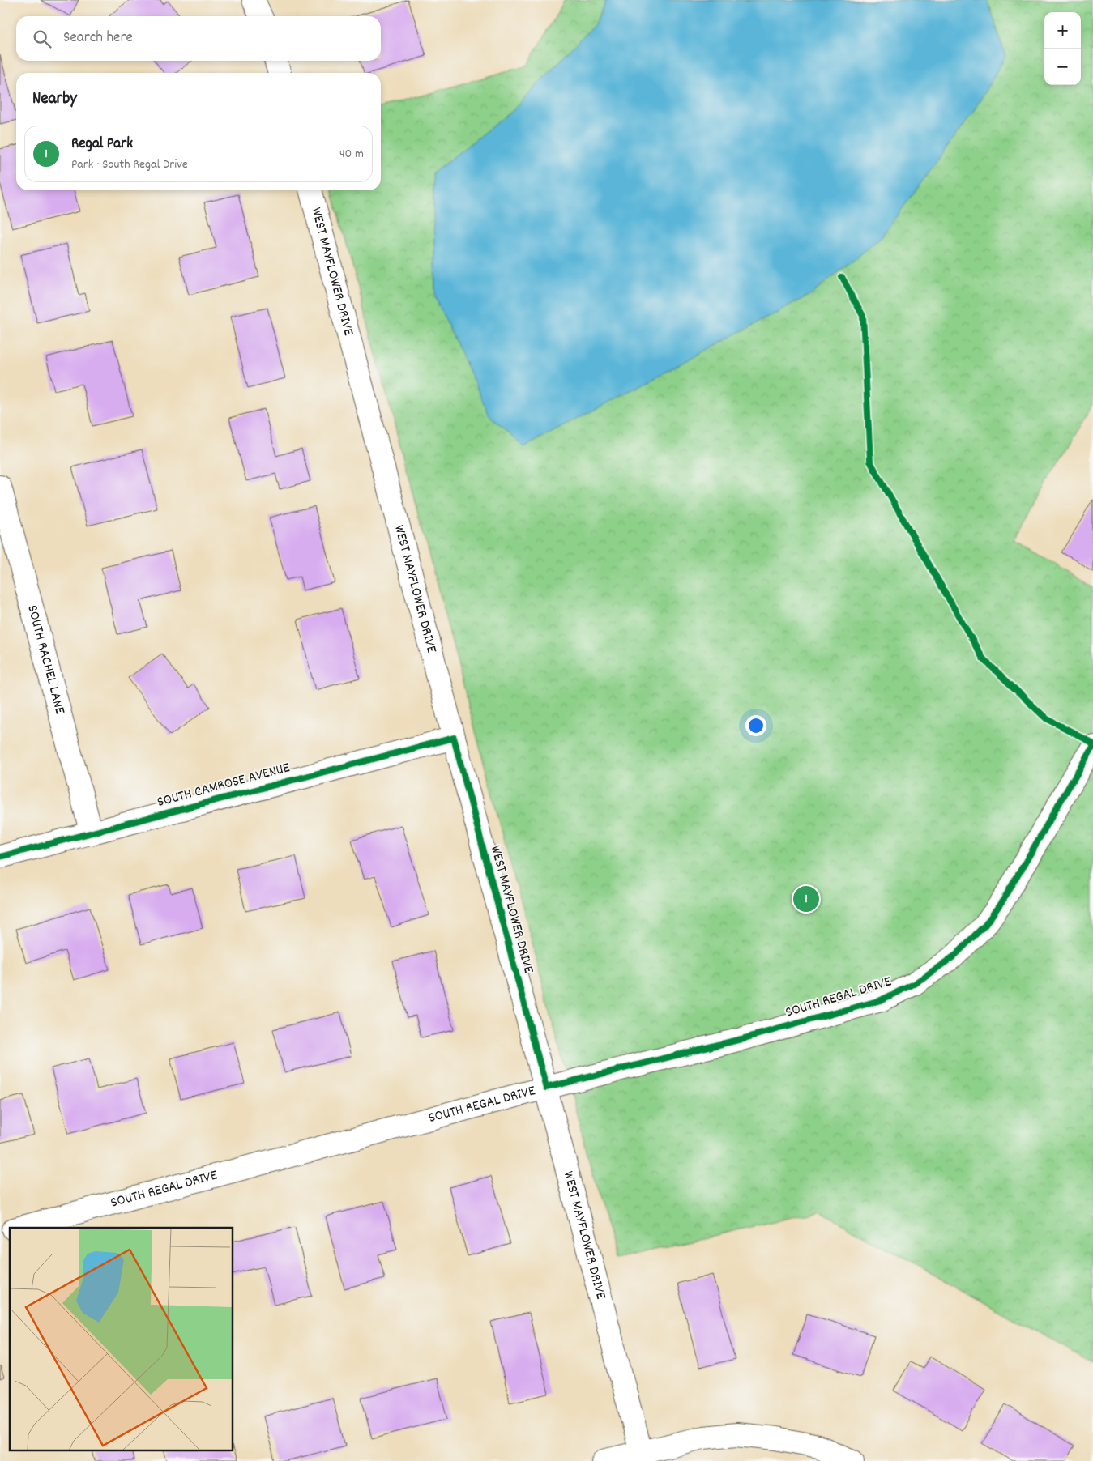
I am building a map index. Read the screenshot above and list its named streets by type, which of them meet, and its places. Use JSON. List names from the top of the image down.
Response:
{
  "streets": {
    "street": [
      "WEST MAYFLOWER DRIVE",
      "SOUTH RACHEL LANE",
      "SOUTH CAMROSE AVENUE",
      "SOUTH REGAL DRIVE"
    ]
  },
  "crossings": [
    ["WEST MAYFLOWER DRIVE", "SOUTH CAMROSE AVENUE"],
    ["WEST MAYFLOWER DRIVE", "SOUTH REGAL DRIVE"],
    ["SOUTH RACHEL LANE", "SOUTH CAMROSE AVENUE"]
  ],
  "page": {
    "map_buttons": ["+", "−"],
    "search": "Search here",
    "heading": "Nearby",
    "list": [
      {
        "mark": "1",
        "name": "Regal Park",
        "note": "Park · South Regal Drive",
        "value": "40 m"
      }
    ],
    "pins": "1"
  }
}
